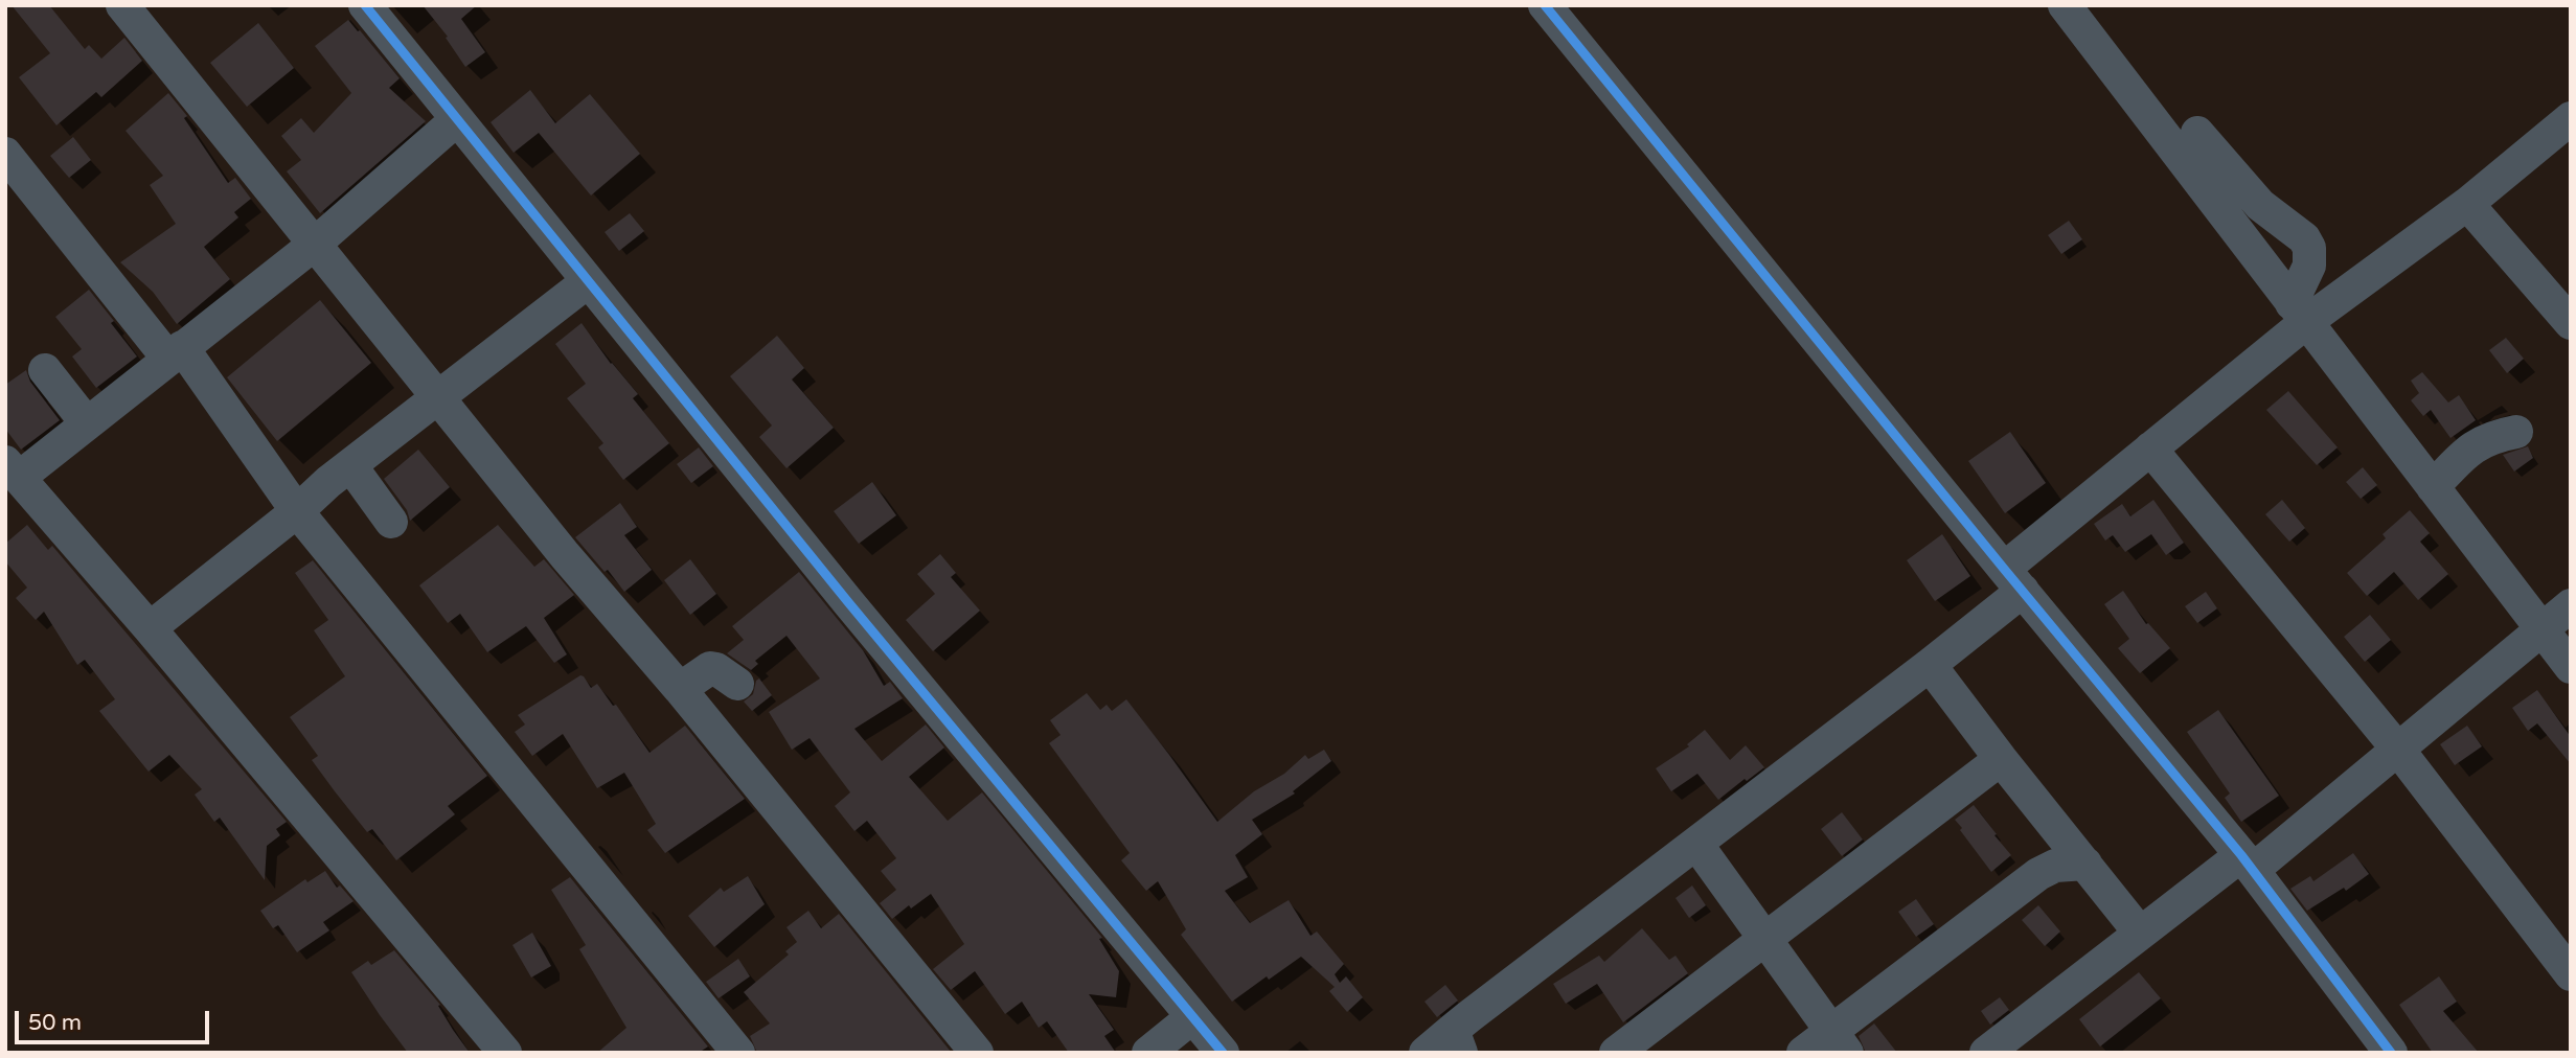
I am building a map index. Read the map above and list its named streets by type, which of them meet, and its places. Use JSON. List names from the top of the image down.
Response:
{
  "scale_bar": "50 m"
}
